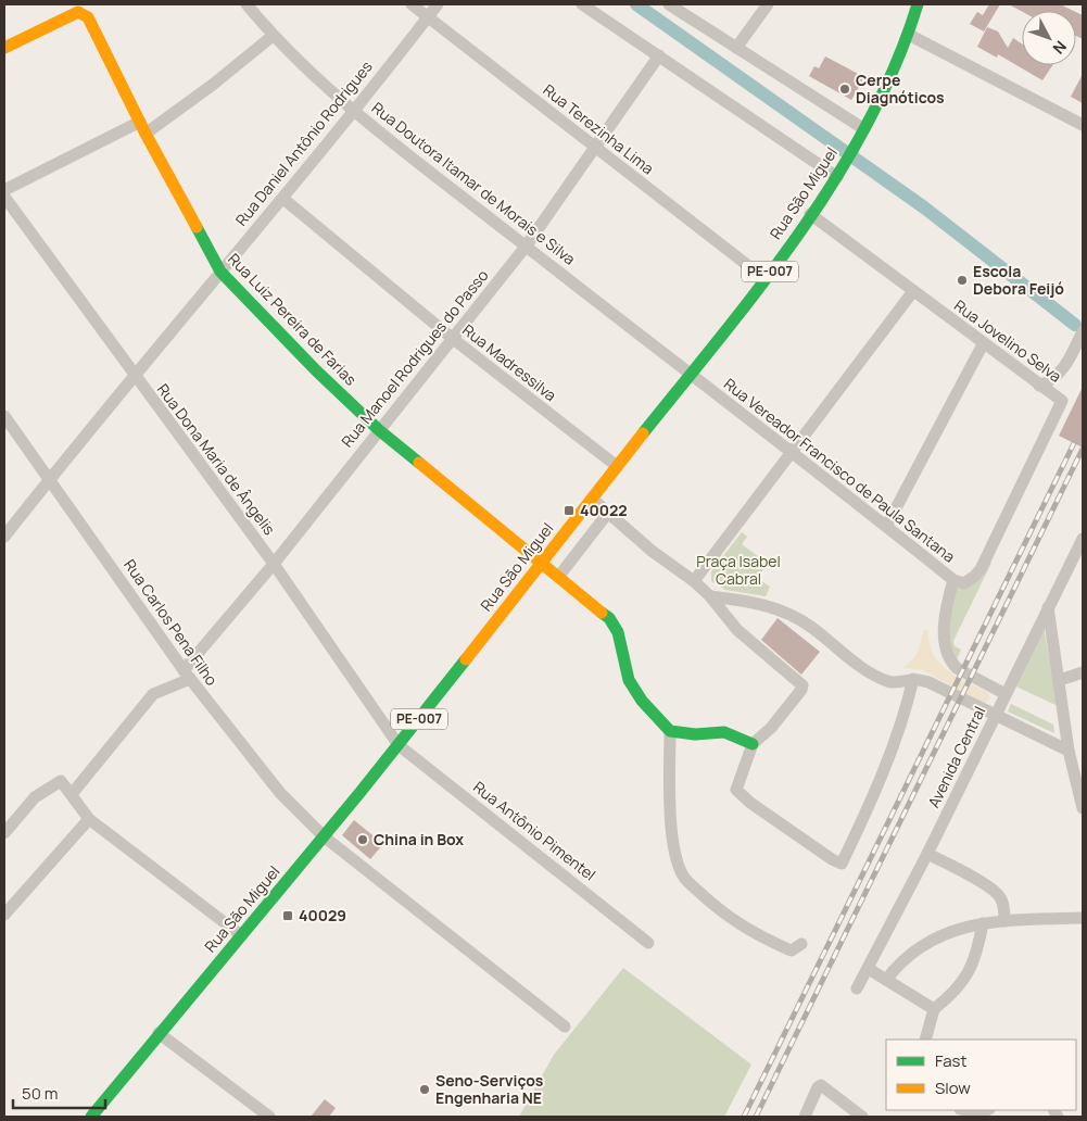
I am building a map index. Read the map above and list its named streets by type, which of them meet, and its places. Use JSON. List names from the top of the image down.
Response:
{
  "streets": {
    "main road": ["Rua São Miguel", "PE-007", "Rua Luiz Pereira de Farias"],
    "street": [
      "Rua Terezinha Lima",
      "Rua Daniel Antônio Rodrigues",
      "Rua Doutora Itamar de Morais e Silva",
      "Rua Jovelino Selva",
      "Rua Manoel Rodrigues do Passo",
      "Rua Madressilva",
      "Rua Dona Maria de Ângelis",
      "Rua Vereador Francisco de Paula Santana",
      "Rua Carlos Pena Filho",
      "Avenida Central",
      "Rua Antônio Pimentel"
    ]
  },
  "crossings": [
    ["Rua Terezinha Lima", "Rua Daniel Antônio Rodrigues"],
    ["Rua Terezinha Lima", "Rua São Miguel"],
    ["Rua Terezinha Lima", "Rua Manoel Rodrigues do Passo"],
    ["Rua Daniel Antônio Rodrigues", "Rua Doutora Itamar de Morais e Silva"],
    ["Rua Daniel Antônio Rodrigues", "Rua Luiz Pereira de Farias"],
    ["Rua Daniel Antônio Rodrigues", "Rua Madressilva"],
    ["Rua Daniel Antônio Rodrigues", "Rua Dona Maria de Ângelis"],
    ["Rua Daniel Antônio Rodrigues", "Rua Carlos Pena Filho"],
    ["Rua Doutora Itamar de Morais e Silva", "Rua São Miguel"],
    ["Rua Doutora Itamar de Morais e Silva", "Rua Manoel Rodrigues do Passo"],
    ["Rua Doutora Itamar de Morais e Silva", "Rua Vereador Francisco de Paula Santana"],
    ["Rua São Miguel", "Rua Luiz Pereira de Farias"],
    ["Rua São Miguel", "Rua Jovelino Selva"],
    ["Rua São Miguel", "Rua Madressilva"],
    ["Rua São Miguel", "Rua Dona Maria de Ângelis"],
    ["Rua São Miguel", "Rua Vereador Francisco de Paula Santana"],
    ["Rua São Miguel", "Rua Carlos Pena Filho"],
    ["Rua São Miguel", "Rua Antônio Pimentel"],
    ["Rua Luiz Pereira de Farias", "Rua Manoel Rodrigues do Passo"],
    ["Rua Jovelino Selva", "Rua Vereador Francisco de Paula Santana"],
    ["Rua Manoel Rodrigues do Passo", "Rua Madressilva"],
    ["Rua Manoel Rodrigues do Passo", "Rua Dona Maria de Ângelis"],
    ["Rua Manoel Rodrigues do Passo", "Rua Carlos Pena Filho"],
    ["Rua Dona Maria de Ângelis", "Rua Antônio Pimentel"],
    ["Rua Vereador Francisco de Paula Santana", "Avenida Central"]
  ],
  "parks": ["Praça Isabel Cabral"],
  "places": {
    "other": [
      "Cerpe Diagnóticos",
      "Escola Debora Feijó",
      "China in Box",
      "Seno-Serviços Engenharia NE"
    ],
    "transit": ["40022", "40029"]
  },
  "legend": ["Fast", "Slow"],
  "scale_bar": "50 m",
  "north": "bottom right"
}
